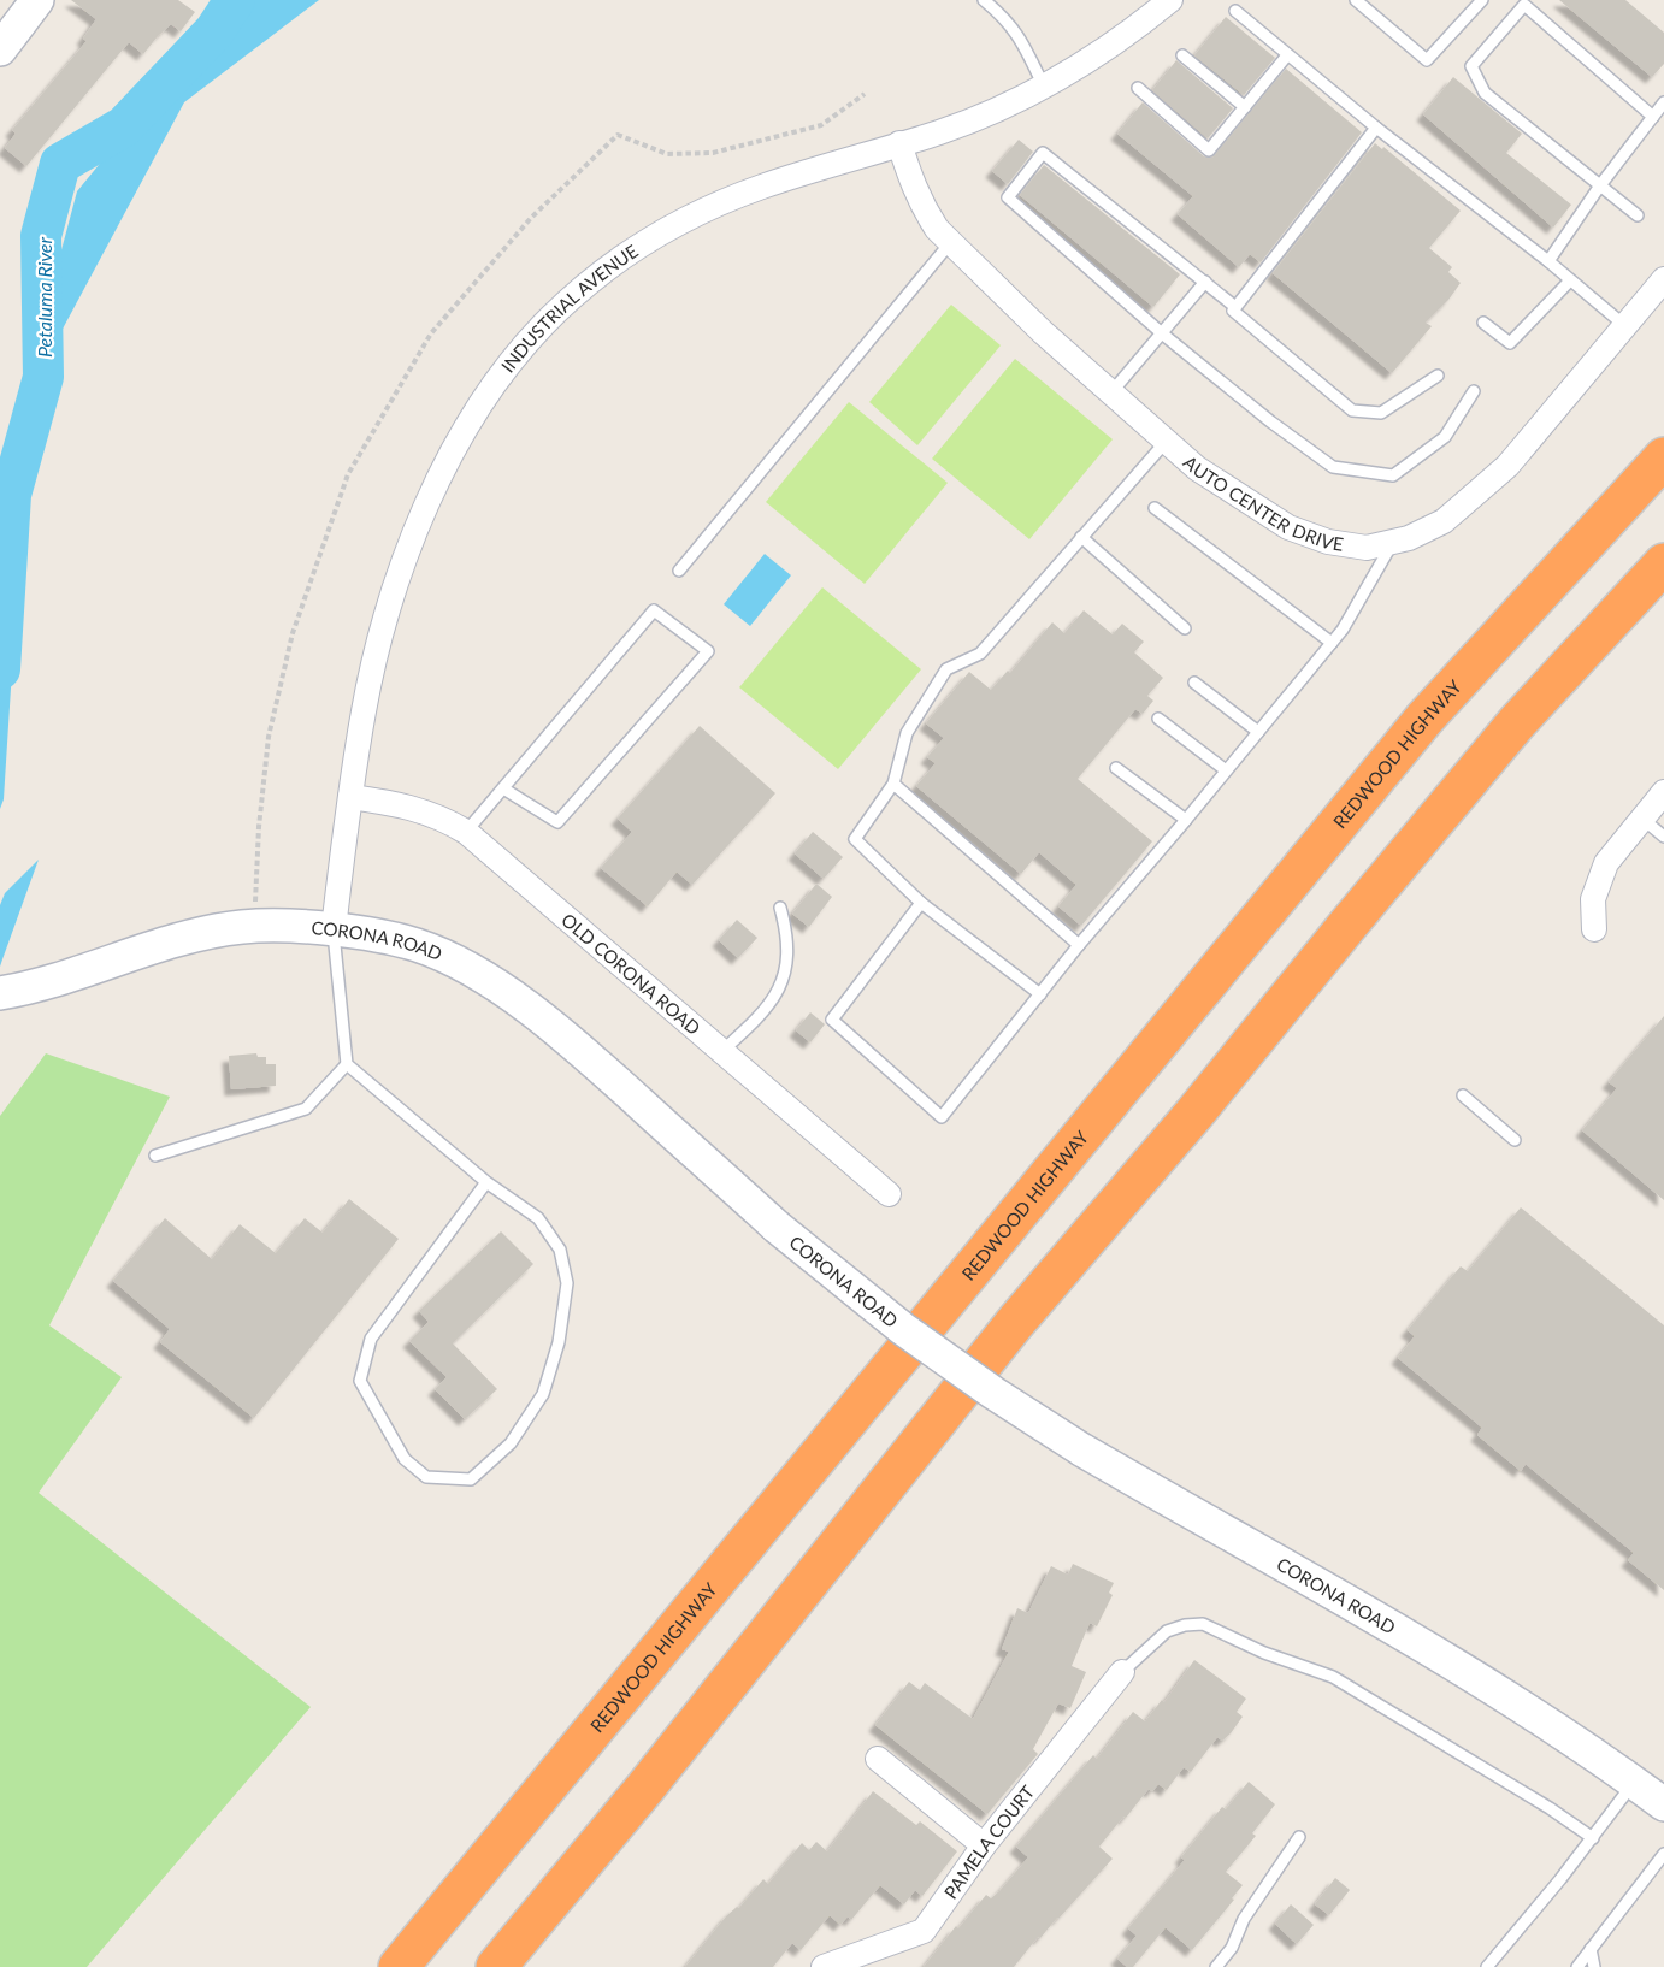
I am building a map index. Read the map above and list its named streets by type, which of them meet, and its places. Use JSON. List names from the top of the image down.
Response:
{
  "streets": {
    "highway": ["REDWOOD HIGHWAY"],
    "main road": ["CORONA ROAD"],
    "street": [
      "INDUSTRIAL AVENUE",
      "AUTO CENTER DRIVE",
      "OLD CORONA ROAD",
      "PAMELA COURT"
    ]
  },
  "crossings": [
    ["INDUSTRIAL AVENUE", "AUTO CENTER DRIVE"],
    ["INDUSTRIAL AVENUE", "CORONA ROAD"],
    ["INDUSTRIAL AVENUE", "OLD CORONA ROAD"]
  ],
  "water": ["Petaluma River"]
}
